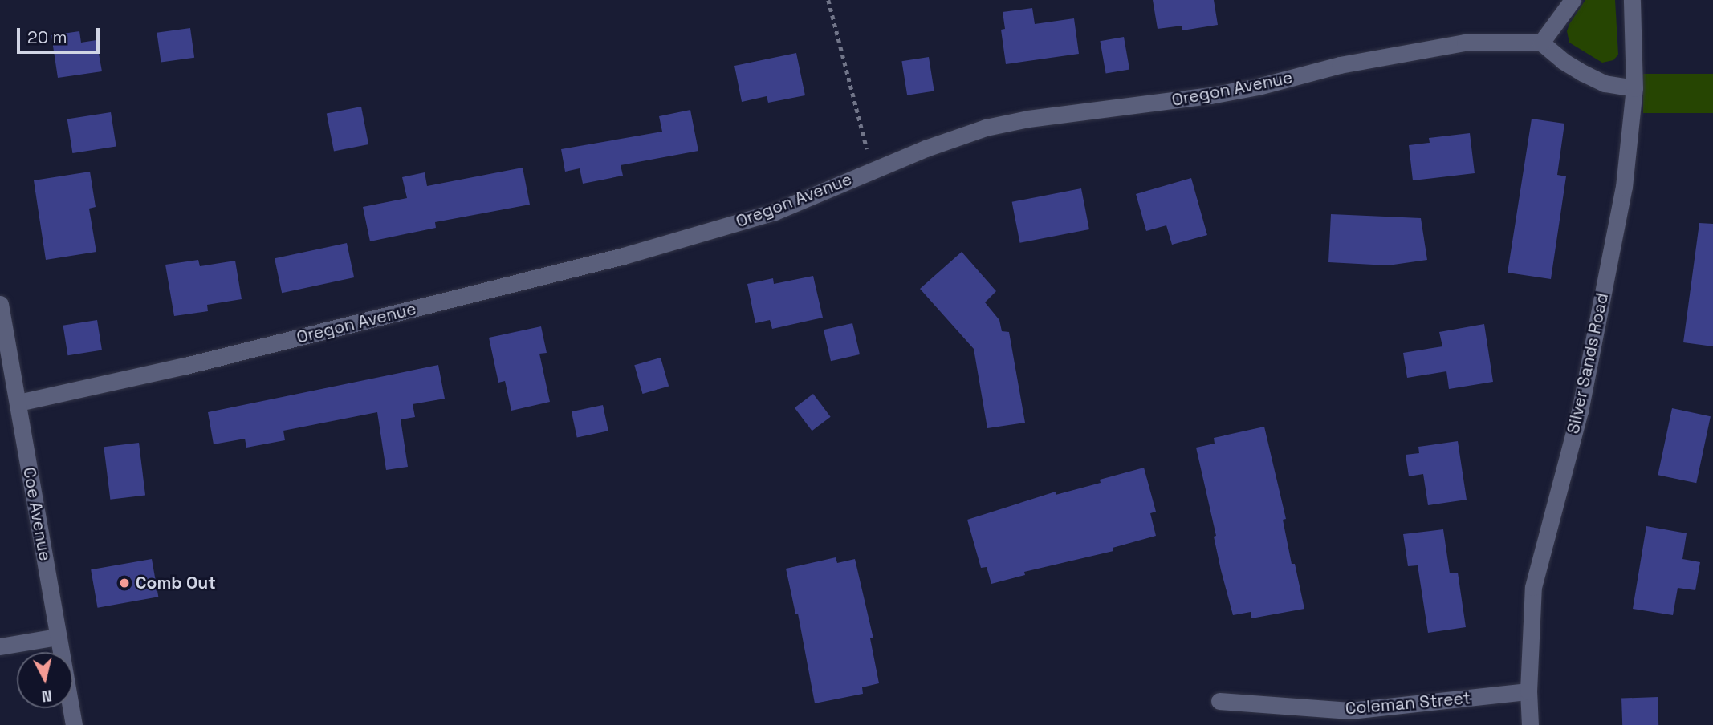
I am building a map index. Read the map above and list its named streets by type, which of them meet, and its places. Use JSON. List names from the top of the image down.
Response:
{
  "streets": {
    "street": [
      "Oregon Avenue",
      "Silver Sands Road",
      "Coe Avenue",
      "Coleman Street"
    ]
  },
  "crossings": [
    ["Oregon Avenue", "Coe Avenue"],
    ["Silver Sands Road", "Coleman Street"]
  ],
  "places": ["Comb Out"],
  "scale_bar": "20 m",
  "north": "bottom"
}
